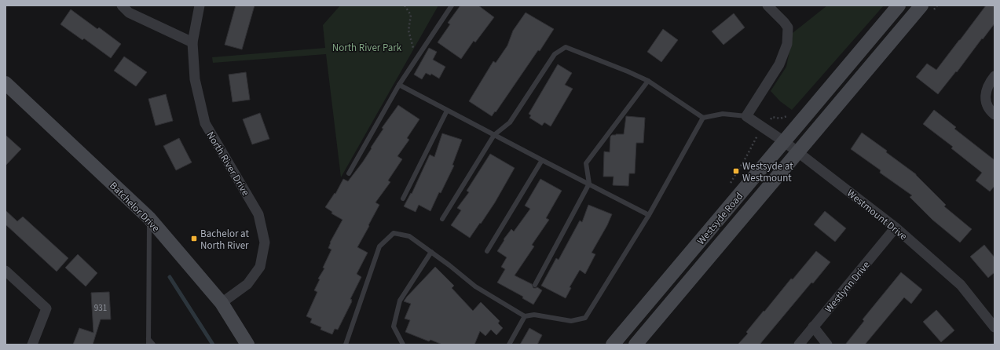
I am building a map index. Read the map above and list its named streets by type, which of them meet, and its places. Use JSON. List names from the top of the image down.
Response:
{
  "streets": {
    "main road": ["Batchelor Drive", "Westsyde Road"],
    "street": ["North River Drive", "Westmount Drive", "Westlynn Drive"]
  },
  "crossings": [
    ["North River Drive", "Batchelor Drive"],
    ["Westmount Drive", "Westsyde Road"],
    ["Westmount Drive", "Westlynn Drive"]
  ],
  "parks": ["North River Park"],
  "places": {
    "transit": ["Westsyde at Westmount", "Bachelor at North River"]
  },
  "house_numbers": ["931"]
}
